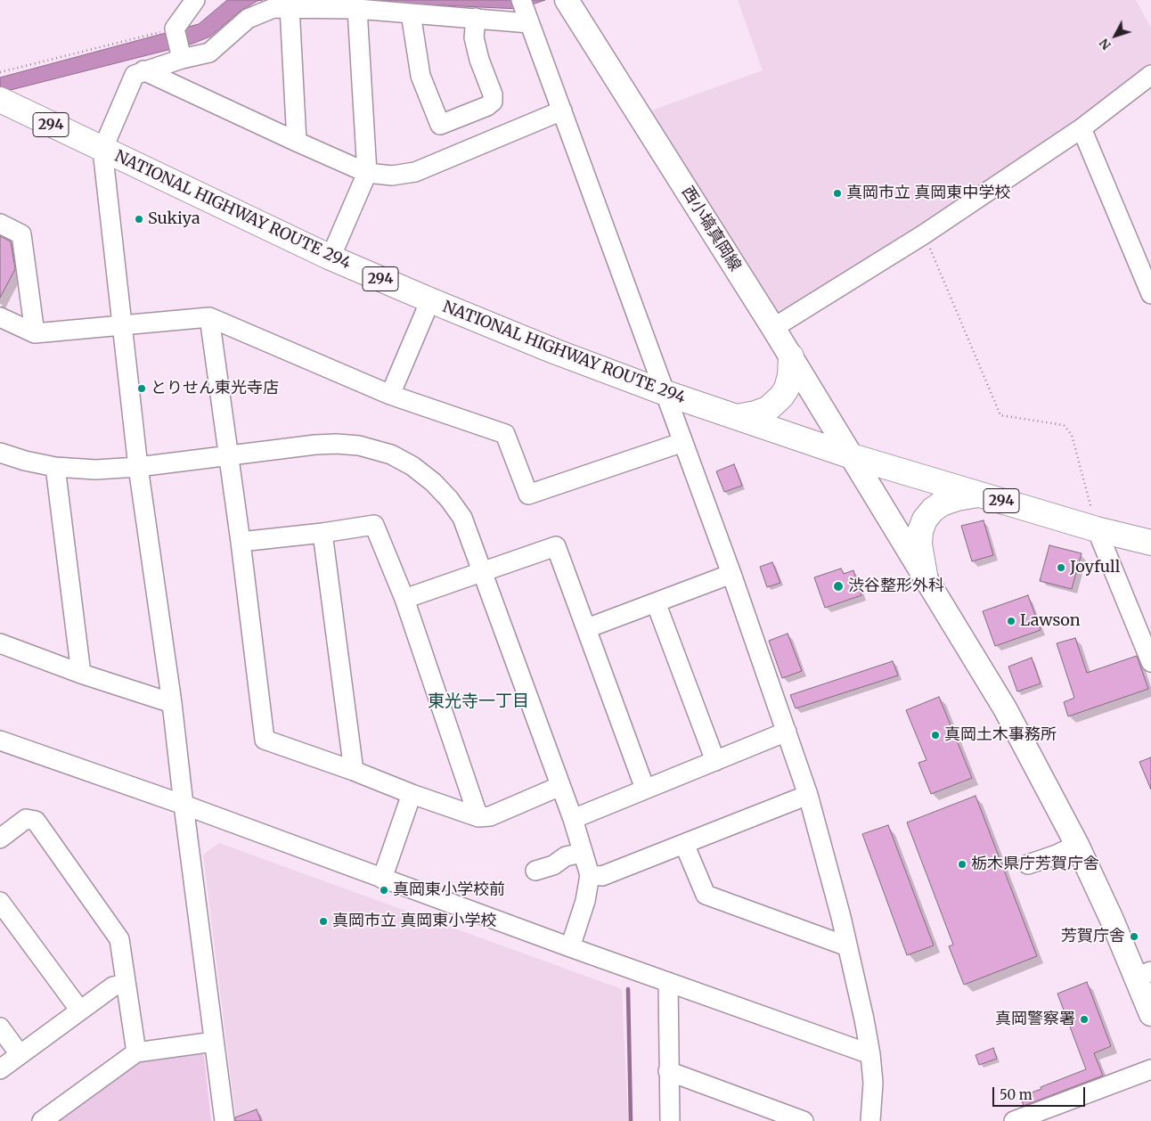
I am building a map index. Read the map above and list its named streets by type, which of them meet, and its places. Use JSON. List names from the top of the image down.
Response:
{
  "streets": {
    "highway": ["294", "NATIONAL HIGHWAY ROUTE 294"],
    "main road": ["西小塙真岡線"]
  },
  "crossings": [
    ["NATIONAL HIGHWAY ROUTE 294", "西小塙真岡線"]
  ],
  "districts": ["東光寺一丁目"],
  "places": [
    "真岡市立 真岡東中学校",
    "Sukiya",
    "とりせん東光寺店",
    "Joyfull",
    "渋谷整形外科",
    "Lawson",
    "真岡土木事務所",
    "栃木県庁芳賀庁舎",
    "真岡東小学校前",
    "真岡市立 真岡東小学校",
    "芳賀庁舎",
    "真岡警察署"
  ],
  "scale_bar": "50 m",
  "north": "bottom left"
}
